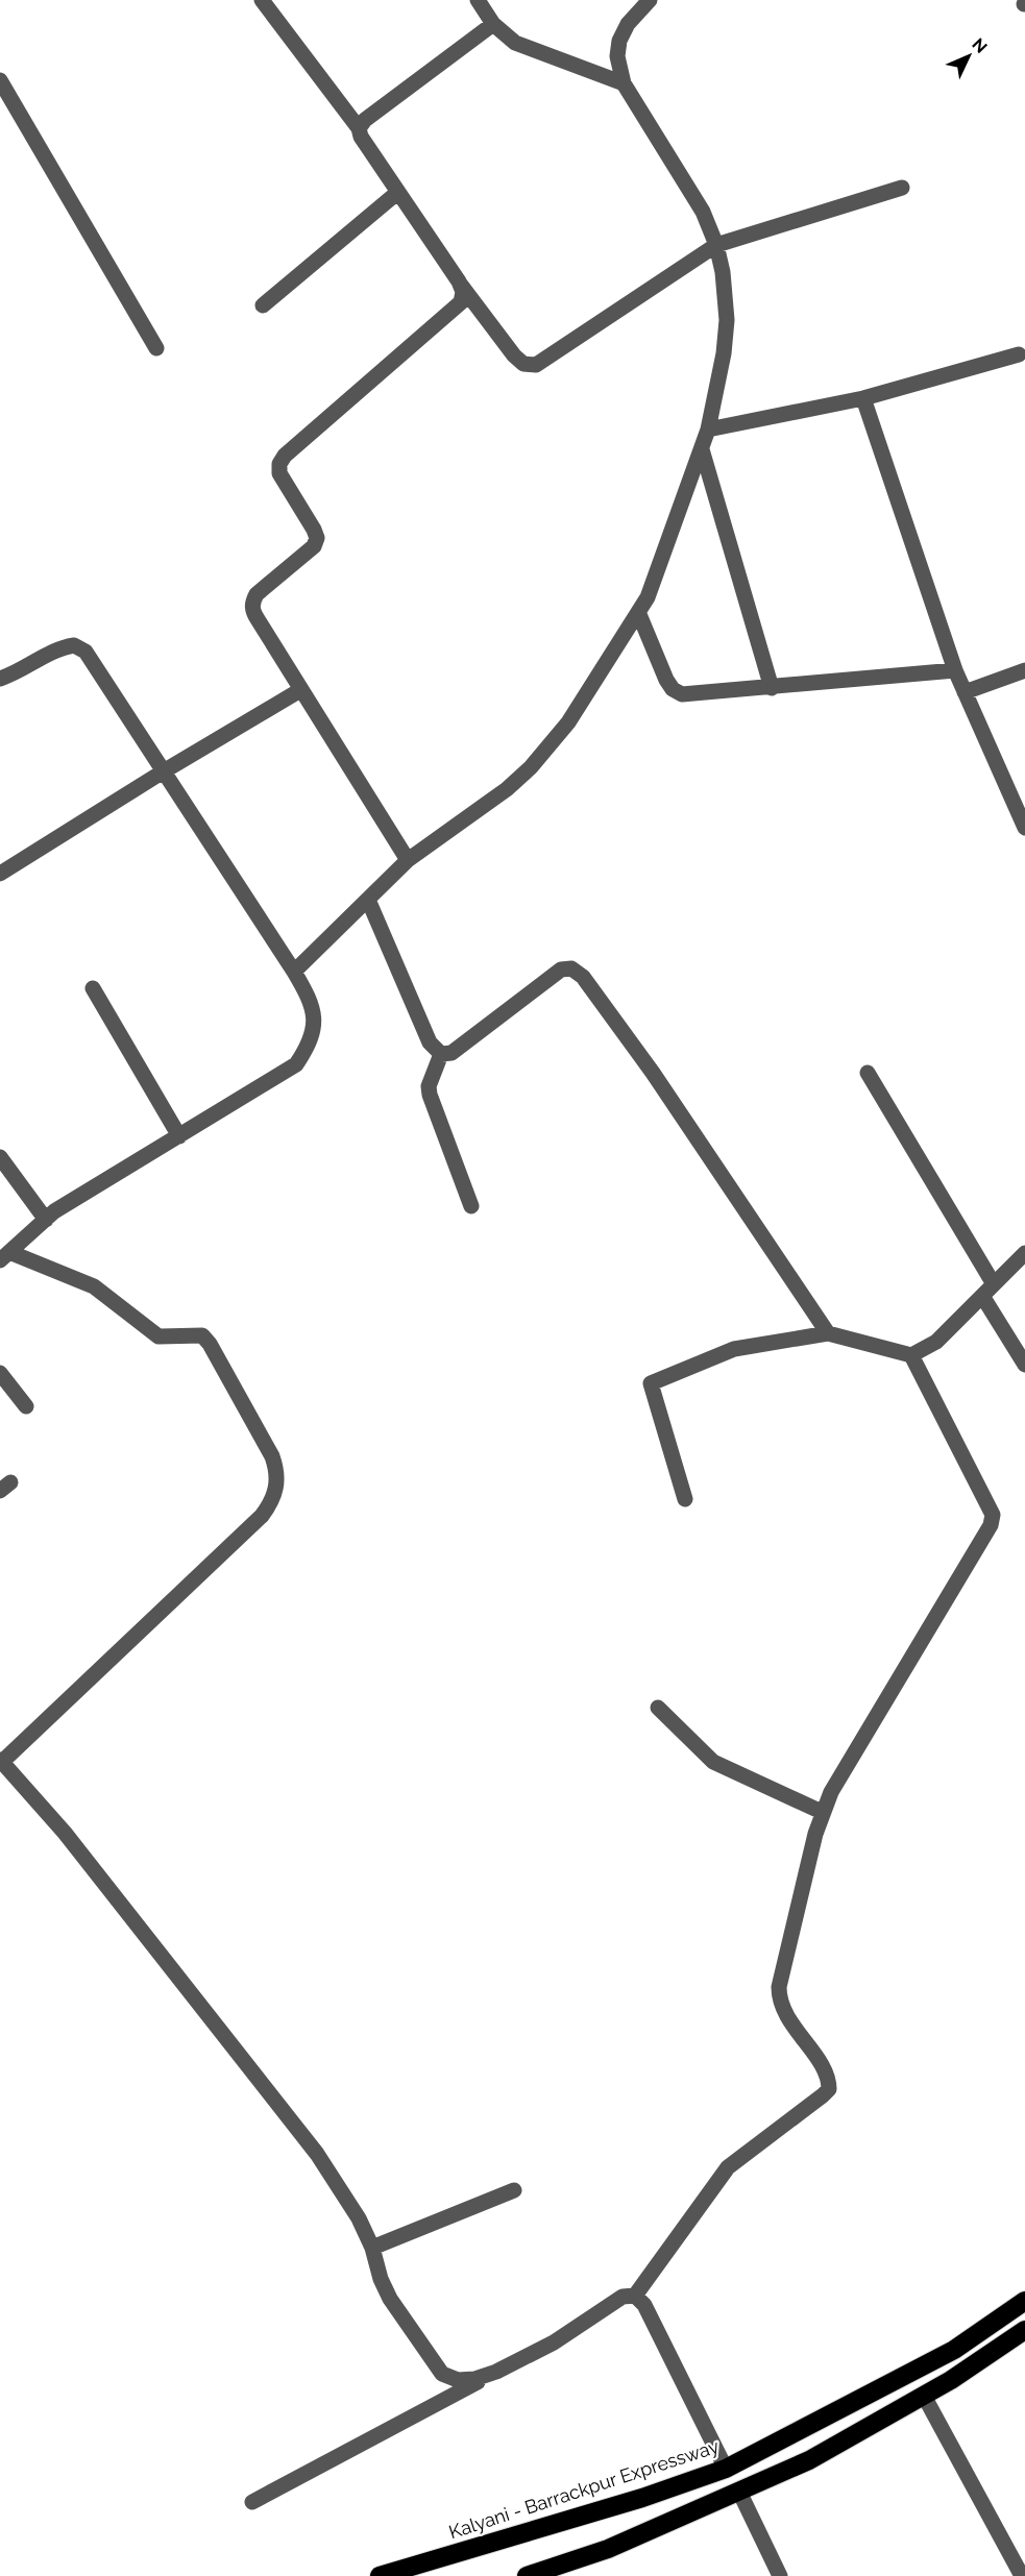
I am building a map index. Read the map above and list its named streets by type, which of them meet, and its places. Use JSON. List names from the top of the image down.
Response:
{
  "streets": {
    "highway": ["Kalyani - Barrackpur Expressway"]
  },
  "north": "top right"
}
